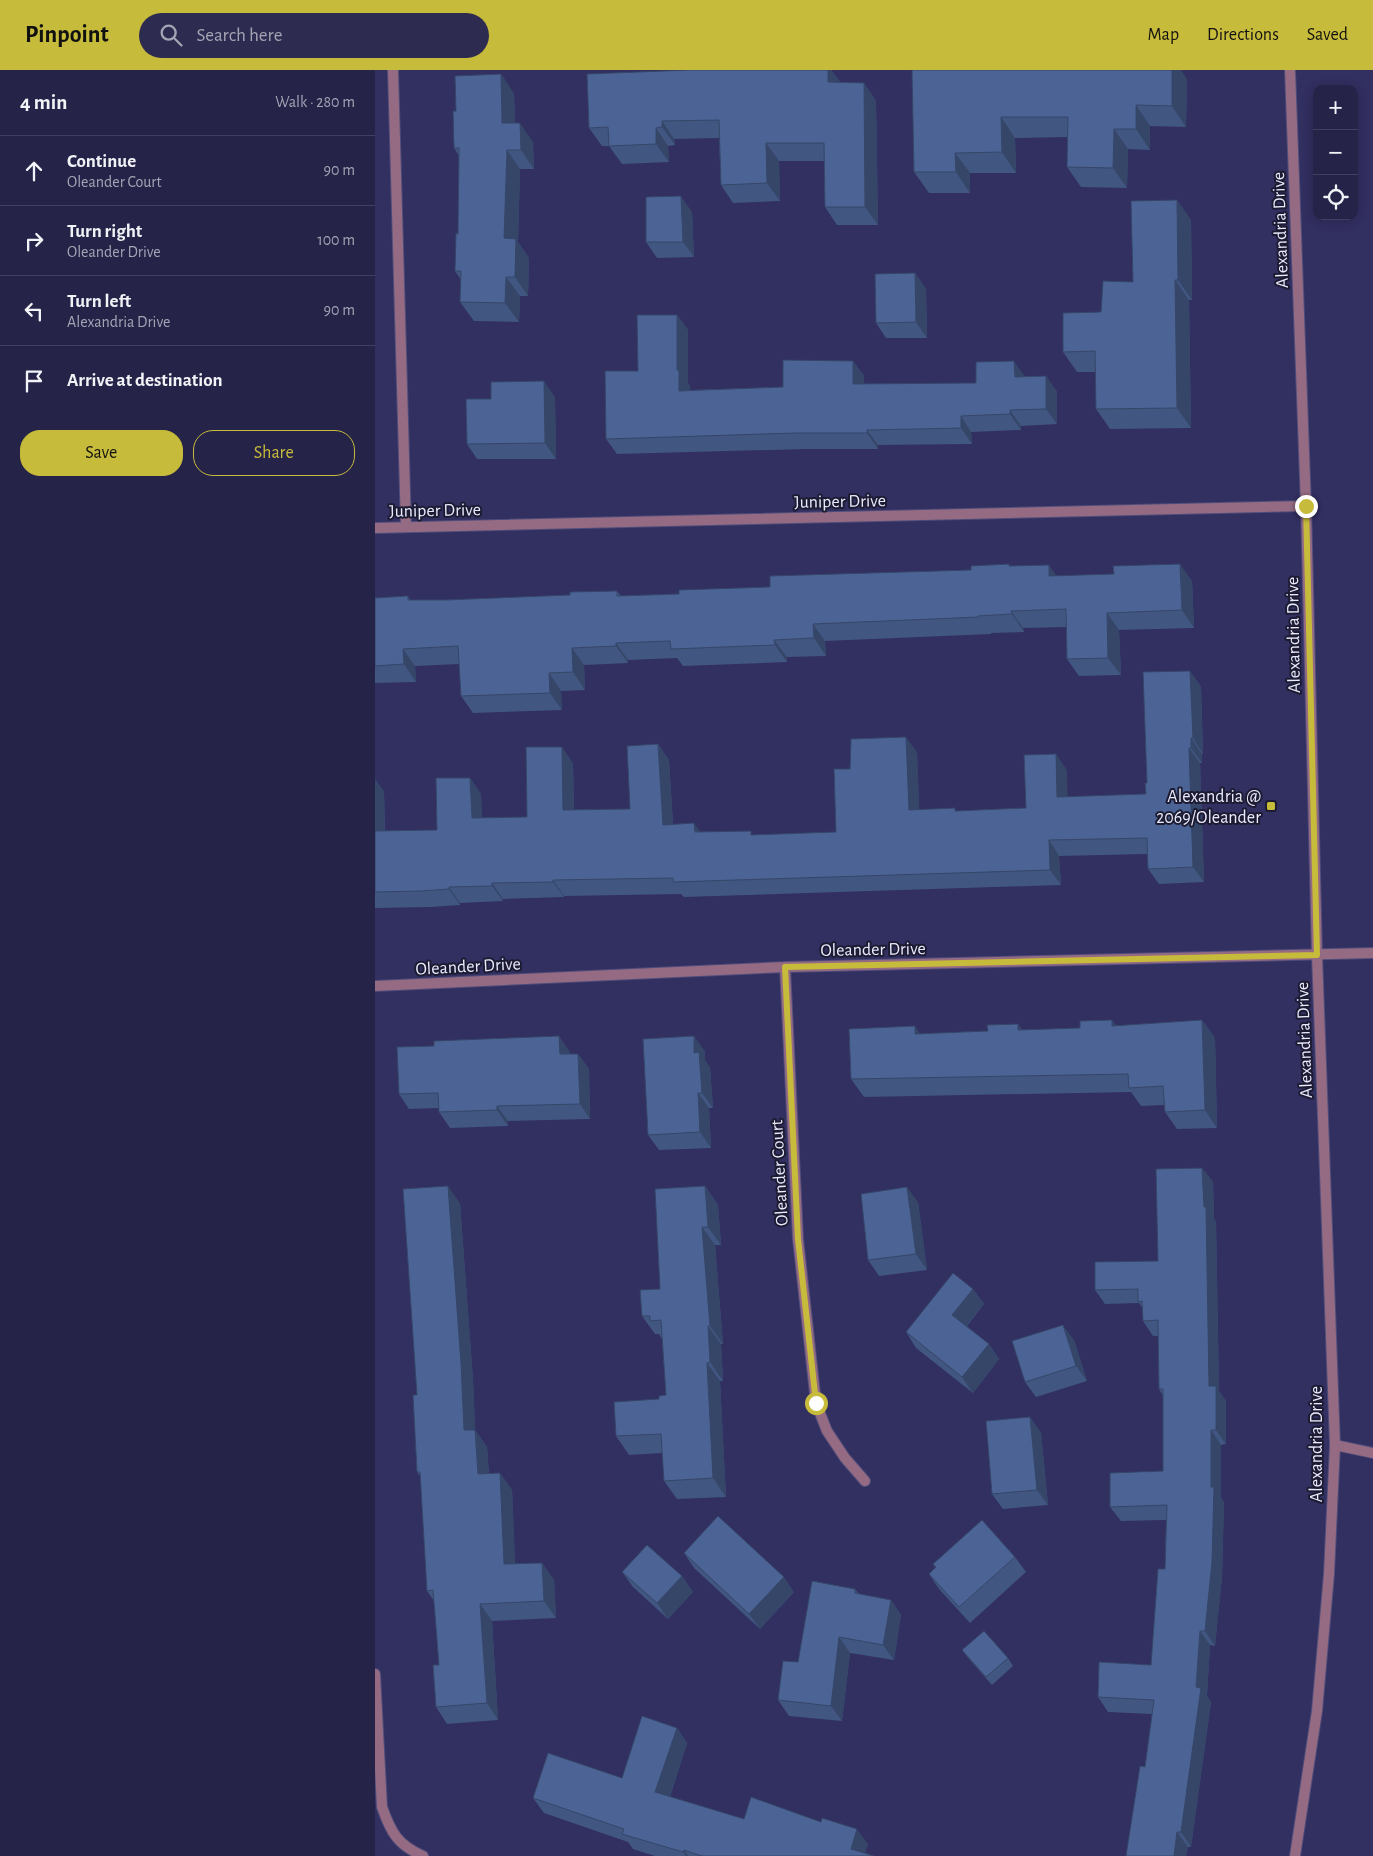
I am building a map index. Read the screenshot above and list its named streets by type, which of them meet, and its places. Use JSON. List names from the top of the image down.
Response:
{
  "streets": {
    "street": [
      "Alexandria Drive",
      "Juniper Drive",
      "Oleander Drive",
      "Oleander Court"
    ]
  },
  "crossings": [
    ["Alexandria Drive", "Juniper Drive"],
    ["Alexandria Drive", "Oleander Drive"],
    ["Oleander Drive", "Oleander Court"]
  ],
  "places": {
    "transit": ["Alexandria @ 2069/Oleander"]
  },
  "page": {
    "header": "Pinpoint",
    "search": "Search here",
    "nav": ["Map", "Directions", "Saved"],
    "heading": ["4 min", "Walk · 280 m"],
    "map_buttons": ["+", "−"],
    "list": [
      ["Continue", "Oleander Court", "90 m"],
      ["Turn right", "Oleander Drive", "100 m"],
      ["Turn left", "Alexandria Drive", "90 m"],
      "Arrive at destination"
    ],
    "buttons": ["Save", "Share"]
  }
}
